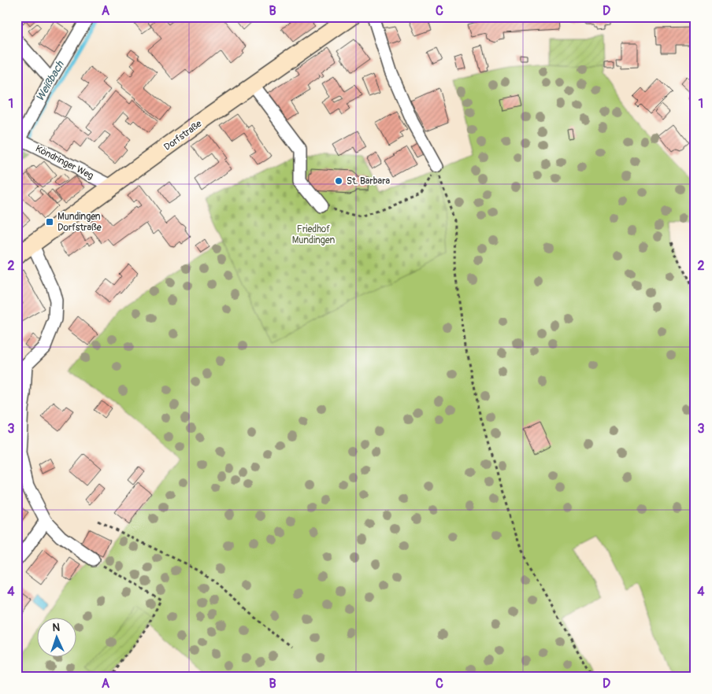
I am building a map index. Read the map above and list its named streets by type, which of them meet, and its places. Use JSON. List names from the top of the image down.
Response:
{
  "streets": {
    "street": ["Dorfstraße", "Köndringer Weg"]
  },
  "crossings": [
    ["Dorfstraße", "Köndringer Weg"]
  ],
  "water": ["Weißbach"],
  "parks": ["Friedhof Mundingen"],
  "places": {
    "other": ["St. Barbara"],
    "transit": ["Mundingen Dorfstraße"]
  },
  "north": "top",
  "grid": {
    "columns": [
      "A",
      "B",
      "C",
      "D"
    ],
    "rows": [
      "1",
      "2",
      "3",
      "4"
    ]
  }
}
